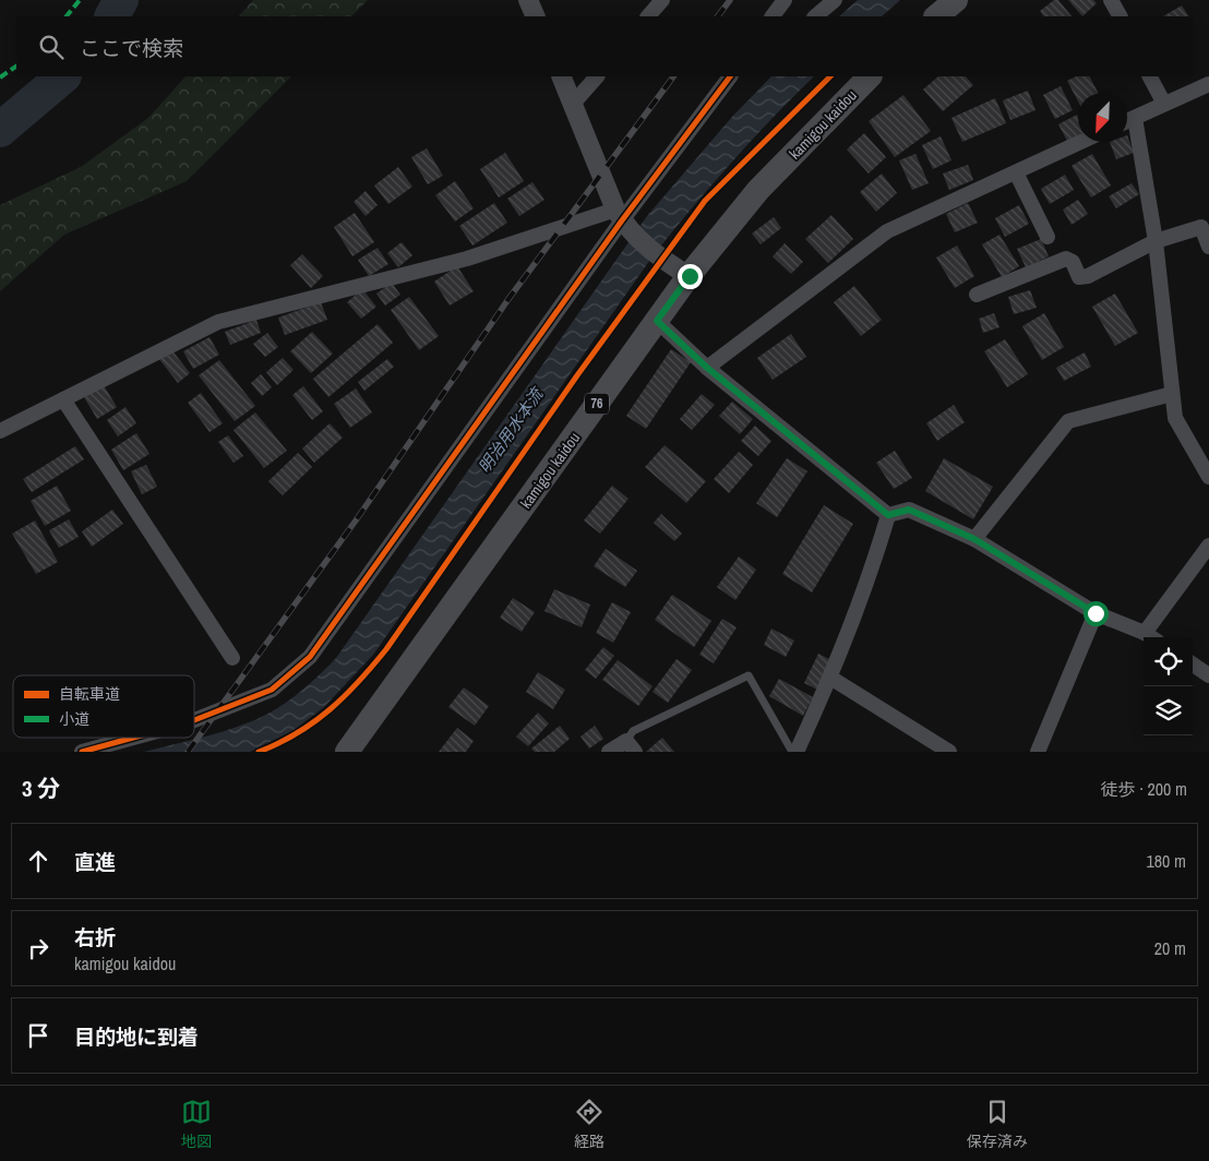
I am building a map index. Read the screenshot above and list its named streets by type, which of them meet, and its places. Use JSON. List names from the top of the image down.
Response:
{
  "streets": {
    "main road": ["kamigou kaidou", "76"]
  },
  "water": ["明治用水本流"],
  "legend": ["自転車道", "小道"],
  "north": "bottom left",
  "page": {
    "search": "ここで検索",
    "heading": ["3 分", "徒歩 · 200 m"],
    "list": [
      ["直進", "180 m"],
      ["右折", "kamigou kaidou", "20 m"],
      "目的地に到着"
    ],
    "nav": ["地図", "経路", "保存済み"]
  }
}
